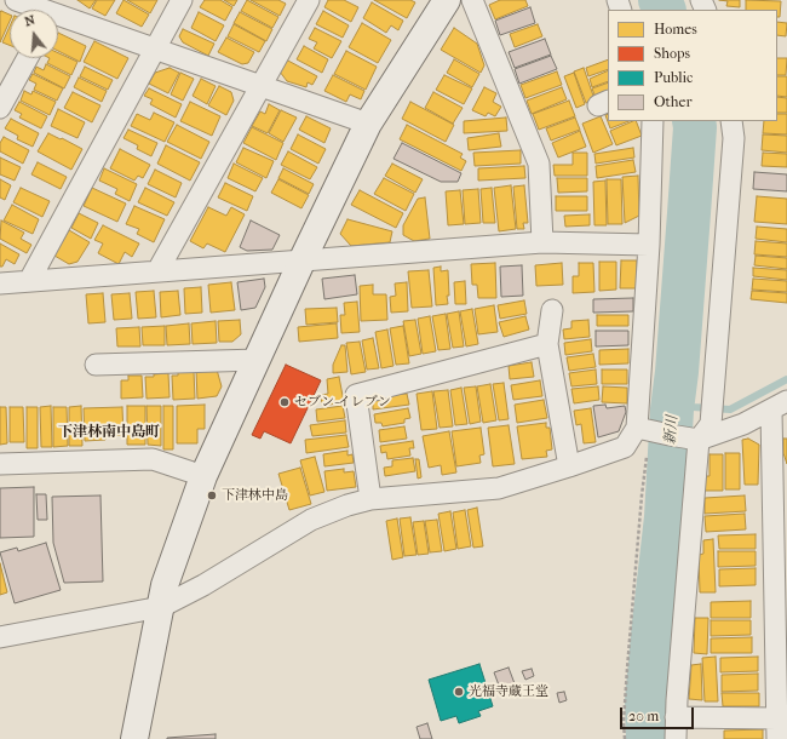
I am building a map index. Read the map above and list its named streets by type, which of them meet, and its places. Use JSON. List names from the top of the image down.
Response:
{
  "districts": ["下津林南中島町"],
  "water": ["新川"],
  "places": ["セブン-イレブン", "下津林中島", "光福寺蔵王堂"],
  "legend": [
    "Homes",
    "Shops",
    "Public",
    "Other"
  ],
  "scale_bar": "20 m",
  "north": "top"
}
